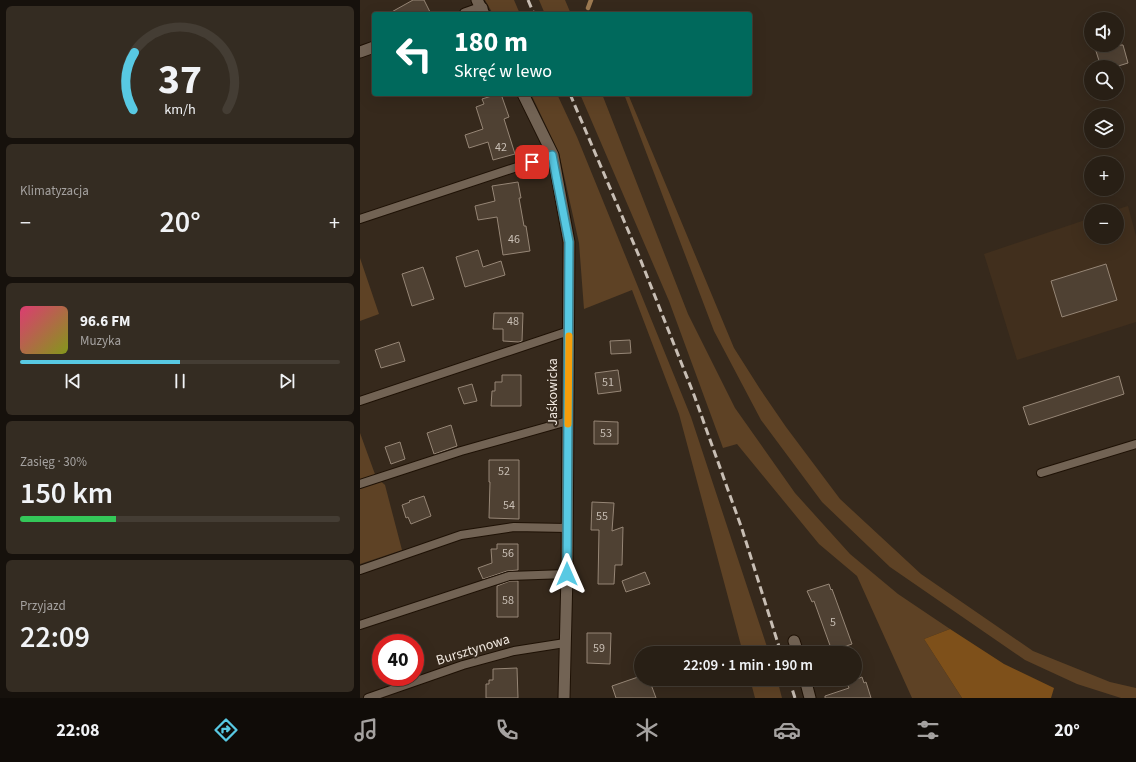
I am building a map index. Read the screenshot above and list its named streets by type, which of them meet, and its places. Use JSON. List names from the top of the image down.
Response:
{
  "streets": {
    "street": ["Jaśkowicka"],
    "lane": ["Bursztynowa"]
  },
  "crossings": [
    ["Jaśkowicka", "Bursztynowa"]
  ],
  "house_numbers": [
    "42",
    "46",
    "48",
    "51",
    "53",
    "52",
    "54",
    "55",
    "56",
    "58",
    "5",
    "59"
  ],
  "page": {
    "map_buttons": ["+", "−"],
    "turn": ["180 m", "Skręć w lewo"],
    "tile": [
      "Klimatyzacja",
      ["Zasięg · 30%", "150 km"],
      ["Przyjazd", "22:09"]
    ],
    "heat": ["−", "20°", "+"],
    "song": ["96.6 FM", "Muzyka"],
    "limit": "40",
    "trip": "22:09 · 1 min · 190 m",
    "tabs": ["22:08", "20°"],
    "gauge": ["37", "km/h"]
  }
}
